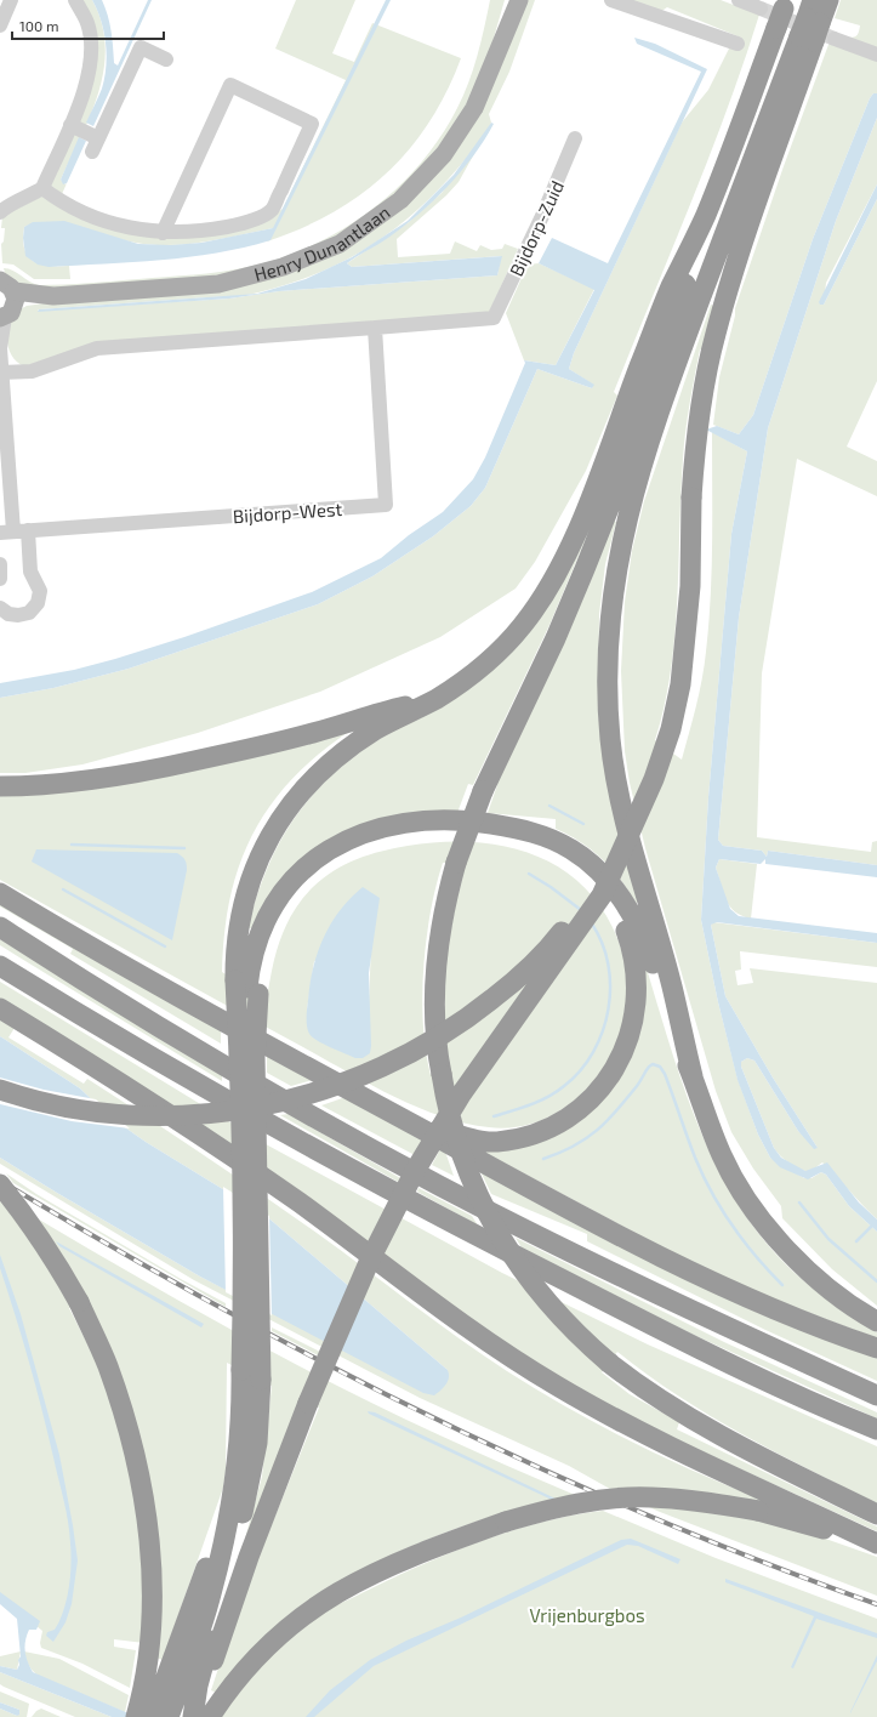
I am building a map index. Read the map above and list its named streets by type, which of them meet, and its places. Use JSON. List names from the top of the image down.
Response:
{
  "streets": {
    "main road": ["Henry Dunantlaan"],
    "street": ["Bijdorp-Zuid", "Bijdorp-West"]
  },
  "crossings": [
    ["Bijdorp-Zuid", "Bijdorp-West"]
  ],
  "parks": ["Vrijenburgbos"],
  "scale_bar": "100 m"
}
